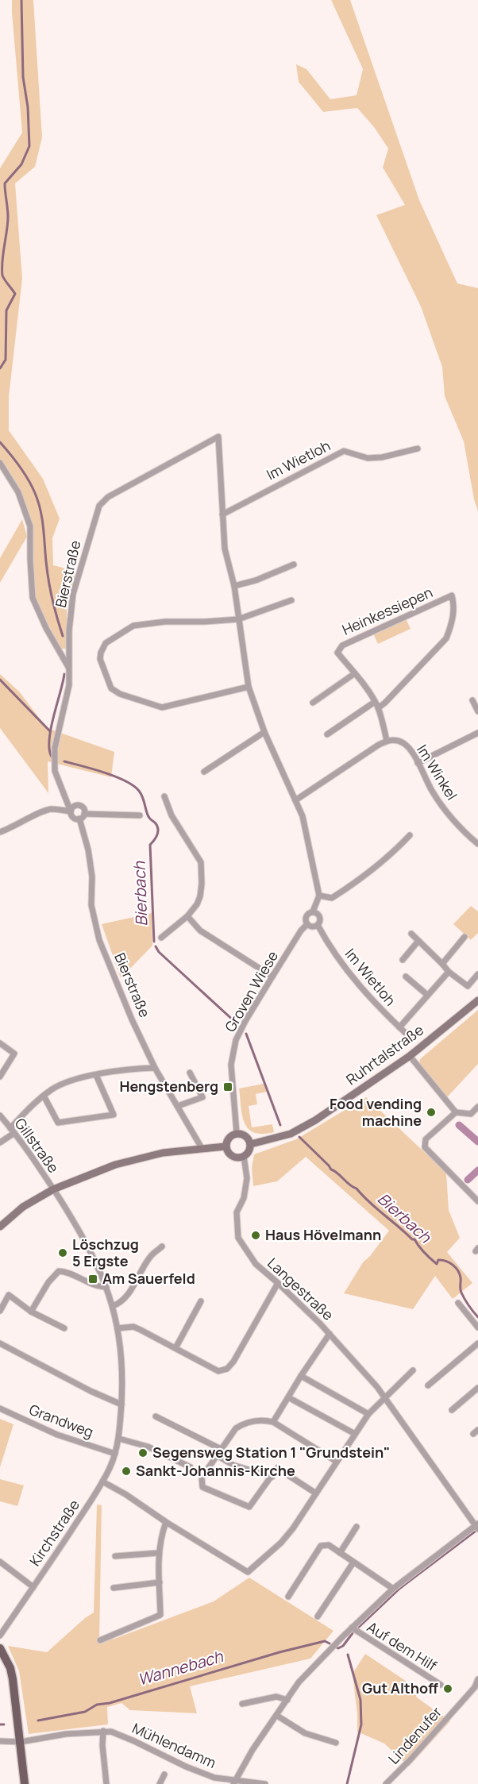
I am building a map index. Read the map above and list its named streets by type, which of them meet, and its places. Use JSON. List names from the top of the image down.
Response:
{
  "streets": {
    "main road": ["Ruhrtalstraße"],
    "street": [
      "Im Wietloh",
      "Bierstraße",
      "Heinkessiepen",
      "Im Winkel",
      "Groven Wiese",
      "Gillstraße",
      "Langestraße",
      "Grandweg",
      "Kirchstraße",
      "Auf dem Hilf",
      "Lindenufer",
      "Mühlendamm"
    ]
  },
  "crossings": [
    ["Im Wietloh", "Bierstraße"],
    ["Im Wietloh", "Groven Wiese"],
    ["Groven Wiese", "Ruhrtalstraße"],
    ["Groven Wiese", "Langestraße"],
    ["Ruhrtalstraße", "Langestraße"],
    ["Gillstraße", "Kirchstraße"],
    ["Langestraße", "Auf dem Hilf"],
    ["Grandweg", "Kirchstraße"],
    ["Auf dem Hilf", "Mühlendamm"]
  ],
  "water": ["Bierbach", "Wannebach"],
  "places": {
    "transit": ["Hengstenberg", "Am Sauerfeld"],
    "other": [
      "Food vending machine",
      "Haus Hövelmann",
      "Löschzug 5 Ergste",
      "Segensweg Station 1 \"Grundstein\"",
      "Sankt-Johannis-Kirche",
      "Gut Althoff"
    ]
  }
}
